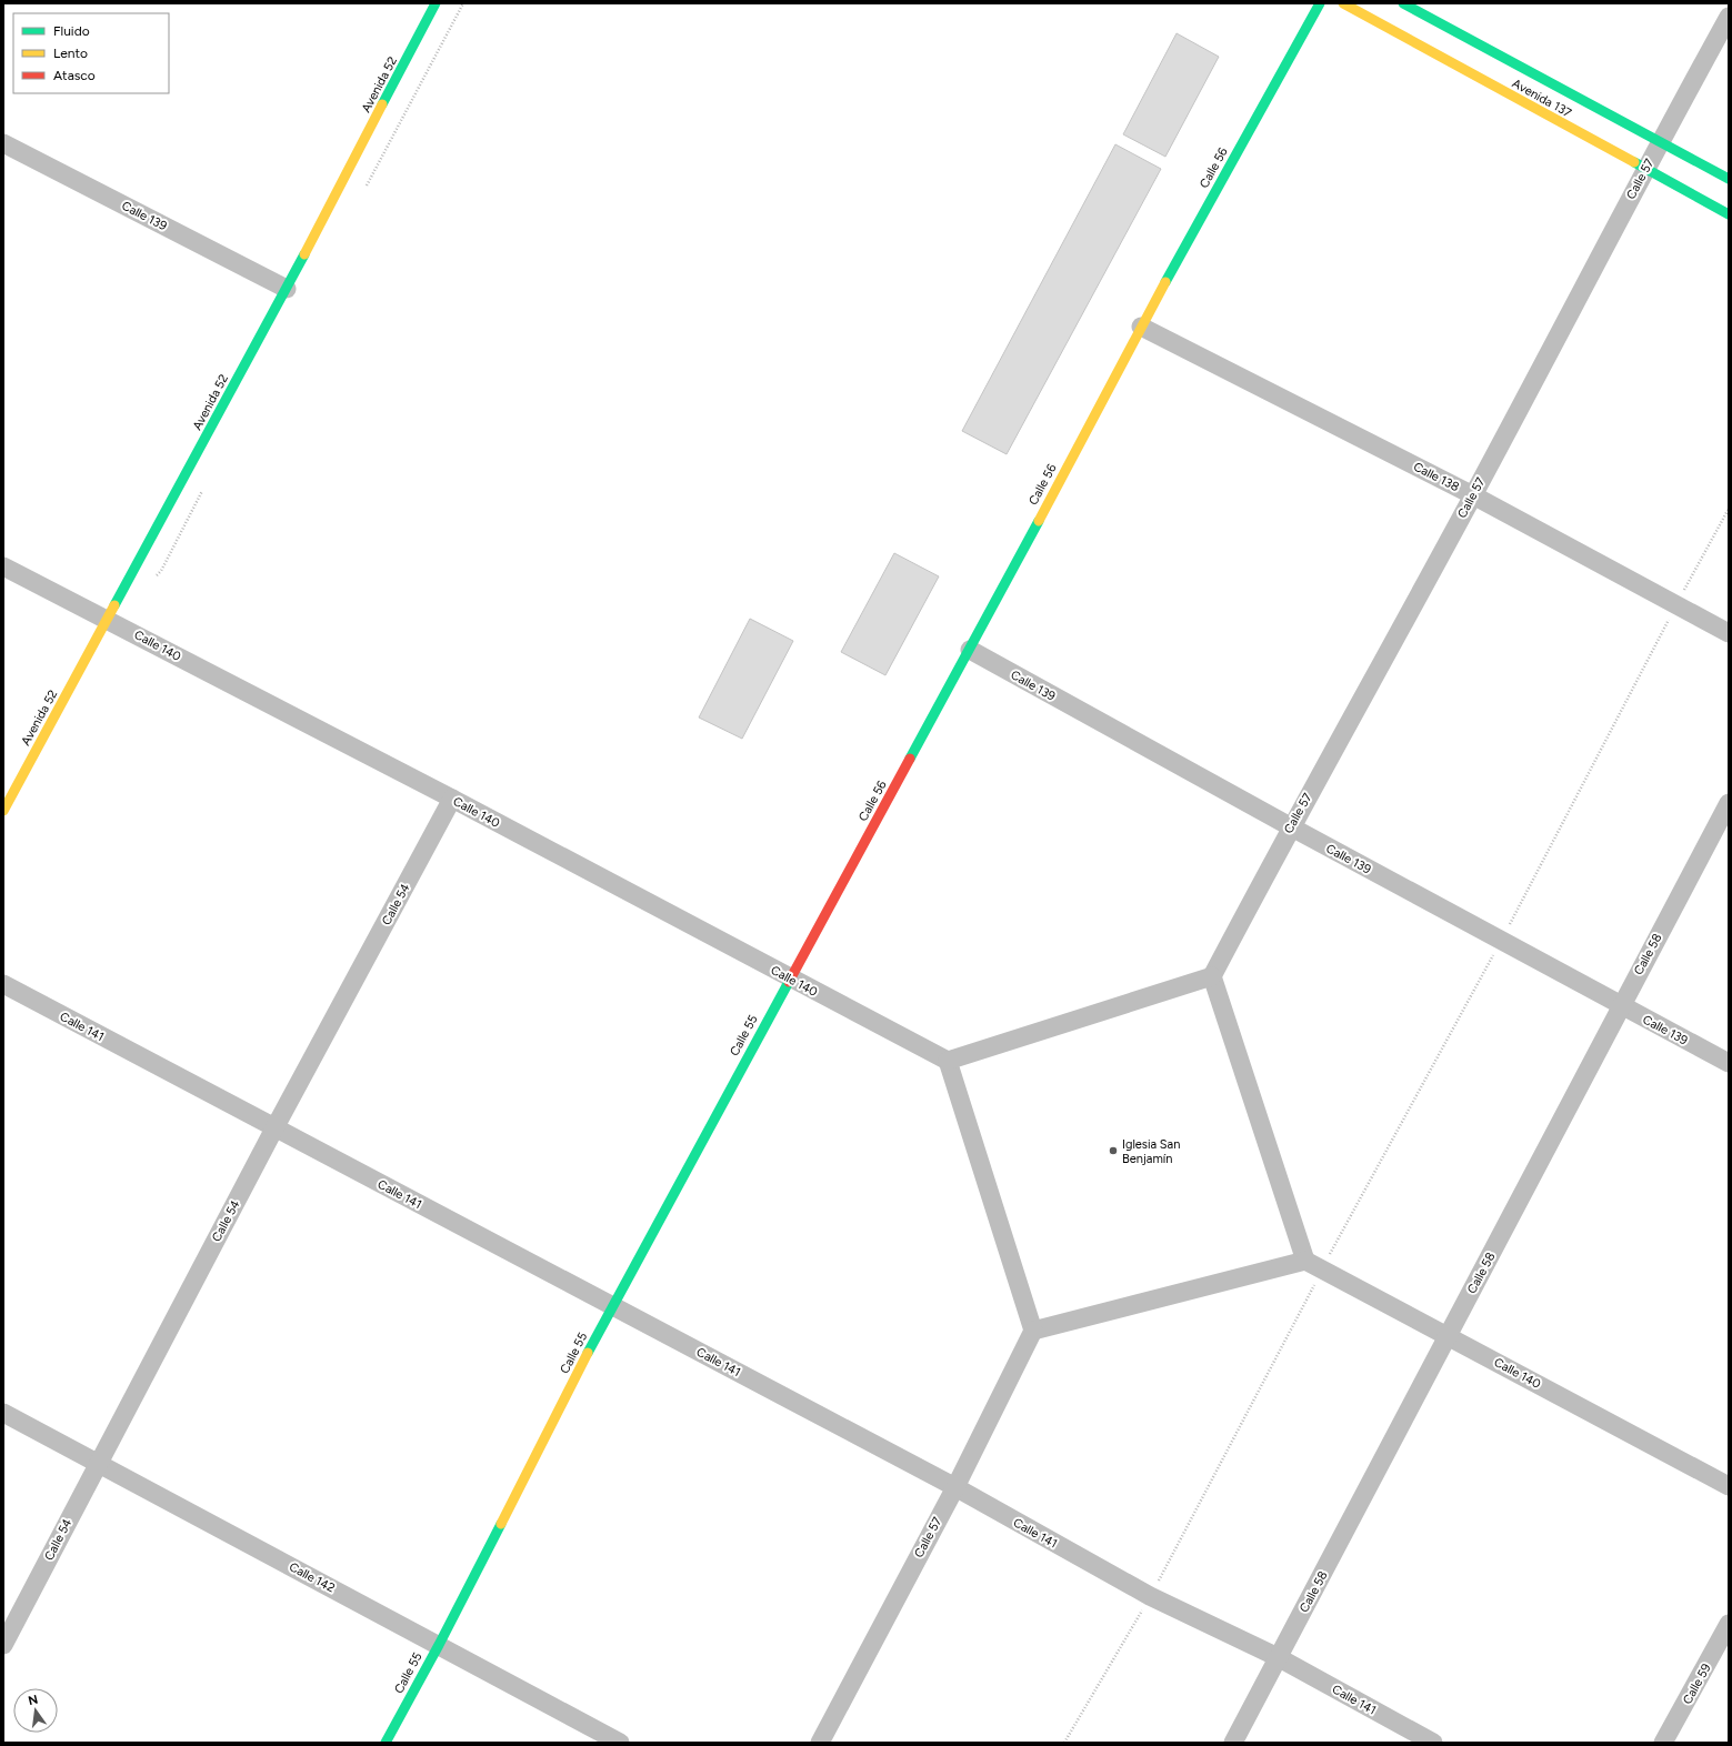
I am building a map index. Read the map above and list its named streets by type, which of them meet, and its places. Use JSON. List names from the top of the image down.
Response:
{
  "streets": {
    "street": [
      "Avenida 52",
      "Avenida 137",
      "Calle 56",
      "Calle 57",
      "Calle 139",
      "Calle 138",
      "Calle 140",
      "Calle 54",
      "Calle 58",
      "Calle 141",
      "Calle 55",
      "Calle 142",
      "Calle 59"
    ]
  },
  "crossings": [
    ["Avenida 52", "Calle 139"],
    ["Avenida 52", "Calle 140"],
    ["Avenida 137", "Calle 57"],
    ["Calle 56", "Calle 139"],
    ["Calle 56", "Calle 138"],
    ["Calle 56", "Calle 140"],
    ["Calle 56", "Calle 55"],
    ["Calle 57", "Calle 139"],
    ["Calle 57", "Calle 138"],
    ["Calle 57", "Calle 141"],
    ["Calle 139", "Calle 58"],
    ["Calle 140", "Calle 54"],
    ["Calle 140", "Calle 58"],
    ["Calle 140", "Calle 55"],
    ["Calle 54", "Calle 141"],
    ["Calle 54", "Calle 142"],
    ["Calle 58", "Calle 141"],
    ["Calle 141", "Calle 55"],
    ["Calle 55", "Calle 142"]
  ],
  "places": ["Iglesia San Benjamín"],
  "legend": ["Fluido", "Lento", "Atasco"],
  "north": "top"
}
